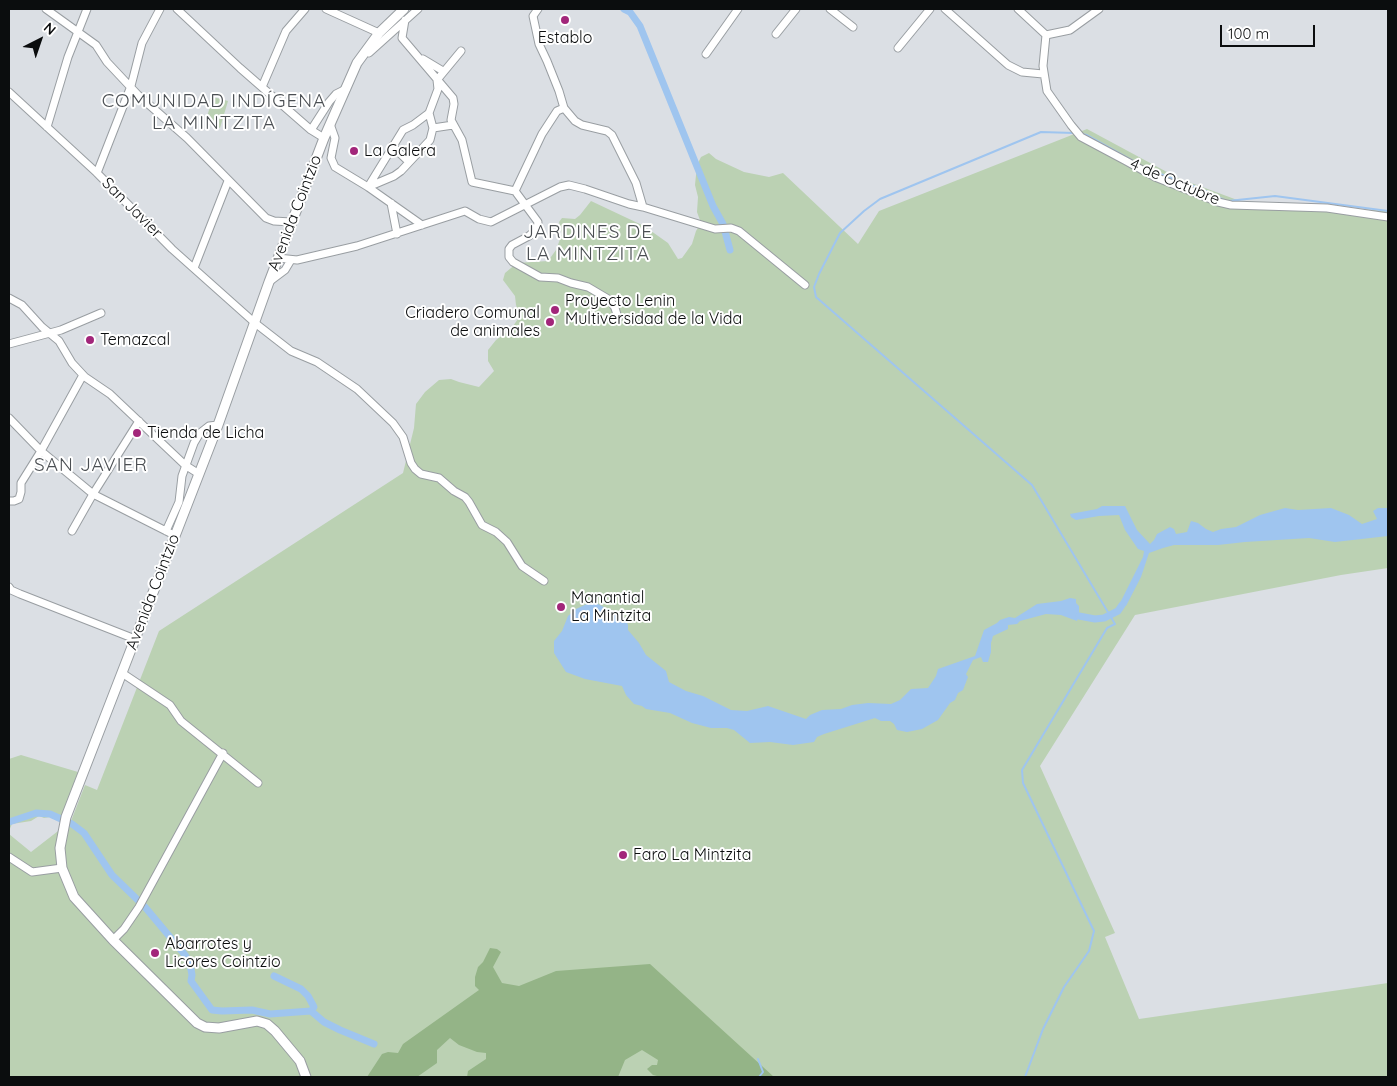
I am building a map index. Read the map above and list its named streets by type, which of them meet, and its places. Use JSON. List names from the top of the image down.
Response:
{
  "streets": {
    "main road": ["Avenida Cointzio"],
    "street": ["4 de Octubre", "San Javier"]
  },
  "crossings": [
    ["San Javier", "Avenida Cointzio"]
  ],
  "districts": ["COMUNIDAD INDÍGENA LA MINTZITA", "JARDINES DE LA MINTZITA", "SAN JAVIER"],
  "places": [
    "Establo",
    "La Galera",
    "Proyecto Lenin Multiversidad de la Vida",
    "Criadero Comunal de animales",
    "Temazcal",
    "Tienda de Licha",
    "Manantial La Mintzita",
    "Faro La Mintzita",
    "Abarrotes y Licores Cointzio"
  ],
  "scale_bar": "100 m",
  "north": "top right"
}
